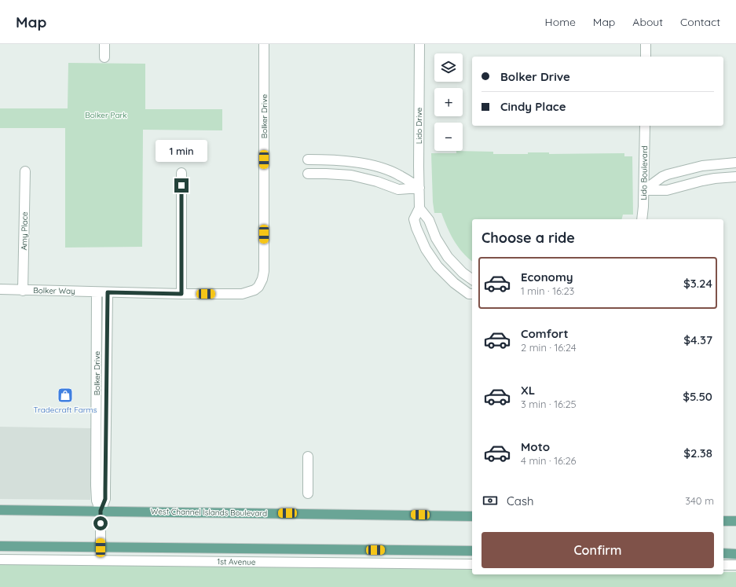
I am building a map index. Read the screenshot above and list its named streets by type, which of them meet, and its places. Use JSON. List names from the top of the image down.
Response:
{
  "streets": {
    "main road": ["West Channel Islands Boulevard"],
    "street": [
      "Bolker Drive",
      "Lido Drive",
      "Lido Boulevard",
      "Amy Place",
      "Bolker Way",
      "1st Avenue"
    ]
  },
  "crossings": [
    ["Bolker Drive", "Bolker Way"],
    ["Bolker Drive", "West Channel Islands Boulevard"],
    ["Amy Place", "Bolker Way"]
  ],
  "parks": ["Bolker Park"],
  "places": {
    "shop": ["Tradecraft Farms"]
  },
  "page": {
    "header": "Map",
    "nav": [
      "Home",
      "Map",
      "About",
      "Contact"
    ],
    "map_buttons": ["+", "−"],
    "banner": ["Bolker Drive", "Cindy Place"],
    "bubble": "1 min",
    "heading": "Choose a ride",
    "list": [
      {
        "name": "Economy",
        "note": "1 min · 16:23",
        "value": "$3.24"
      },
      {
        "name": "Comfort",
        "note": "2 min · 16:24",
        "value": "$4.37"
      },
      {
        "name": "XL",
        "note": "3 min · 16:25",
        "value": "$5.50"
      },
      {
        "name": "Moto",
        "note": "4 min · 16:26",
        "value": "$2.38"
      }
    ],
    "pay": ["Cash", "340 m"],
    "buttons": "Confirm"
  }
}
